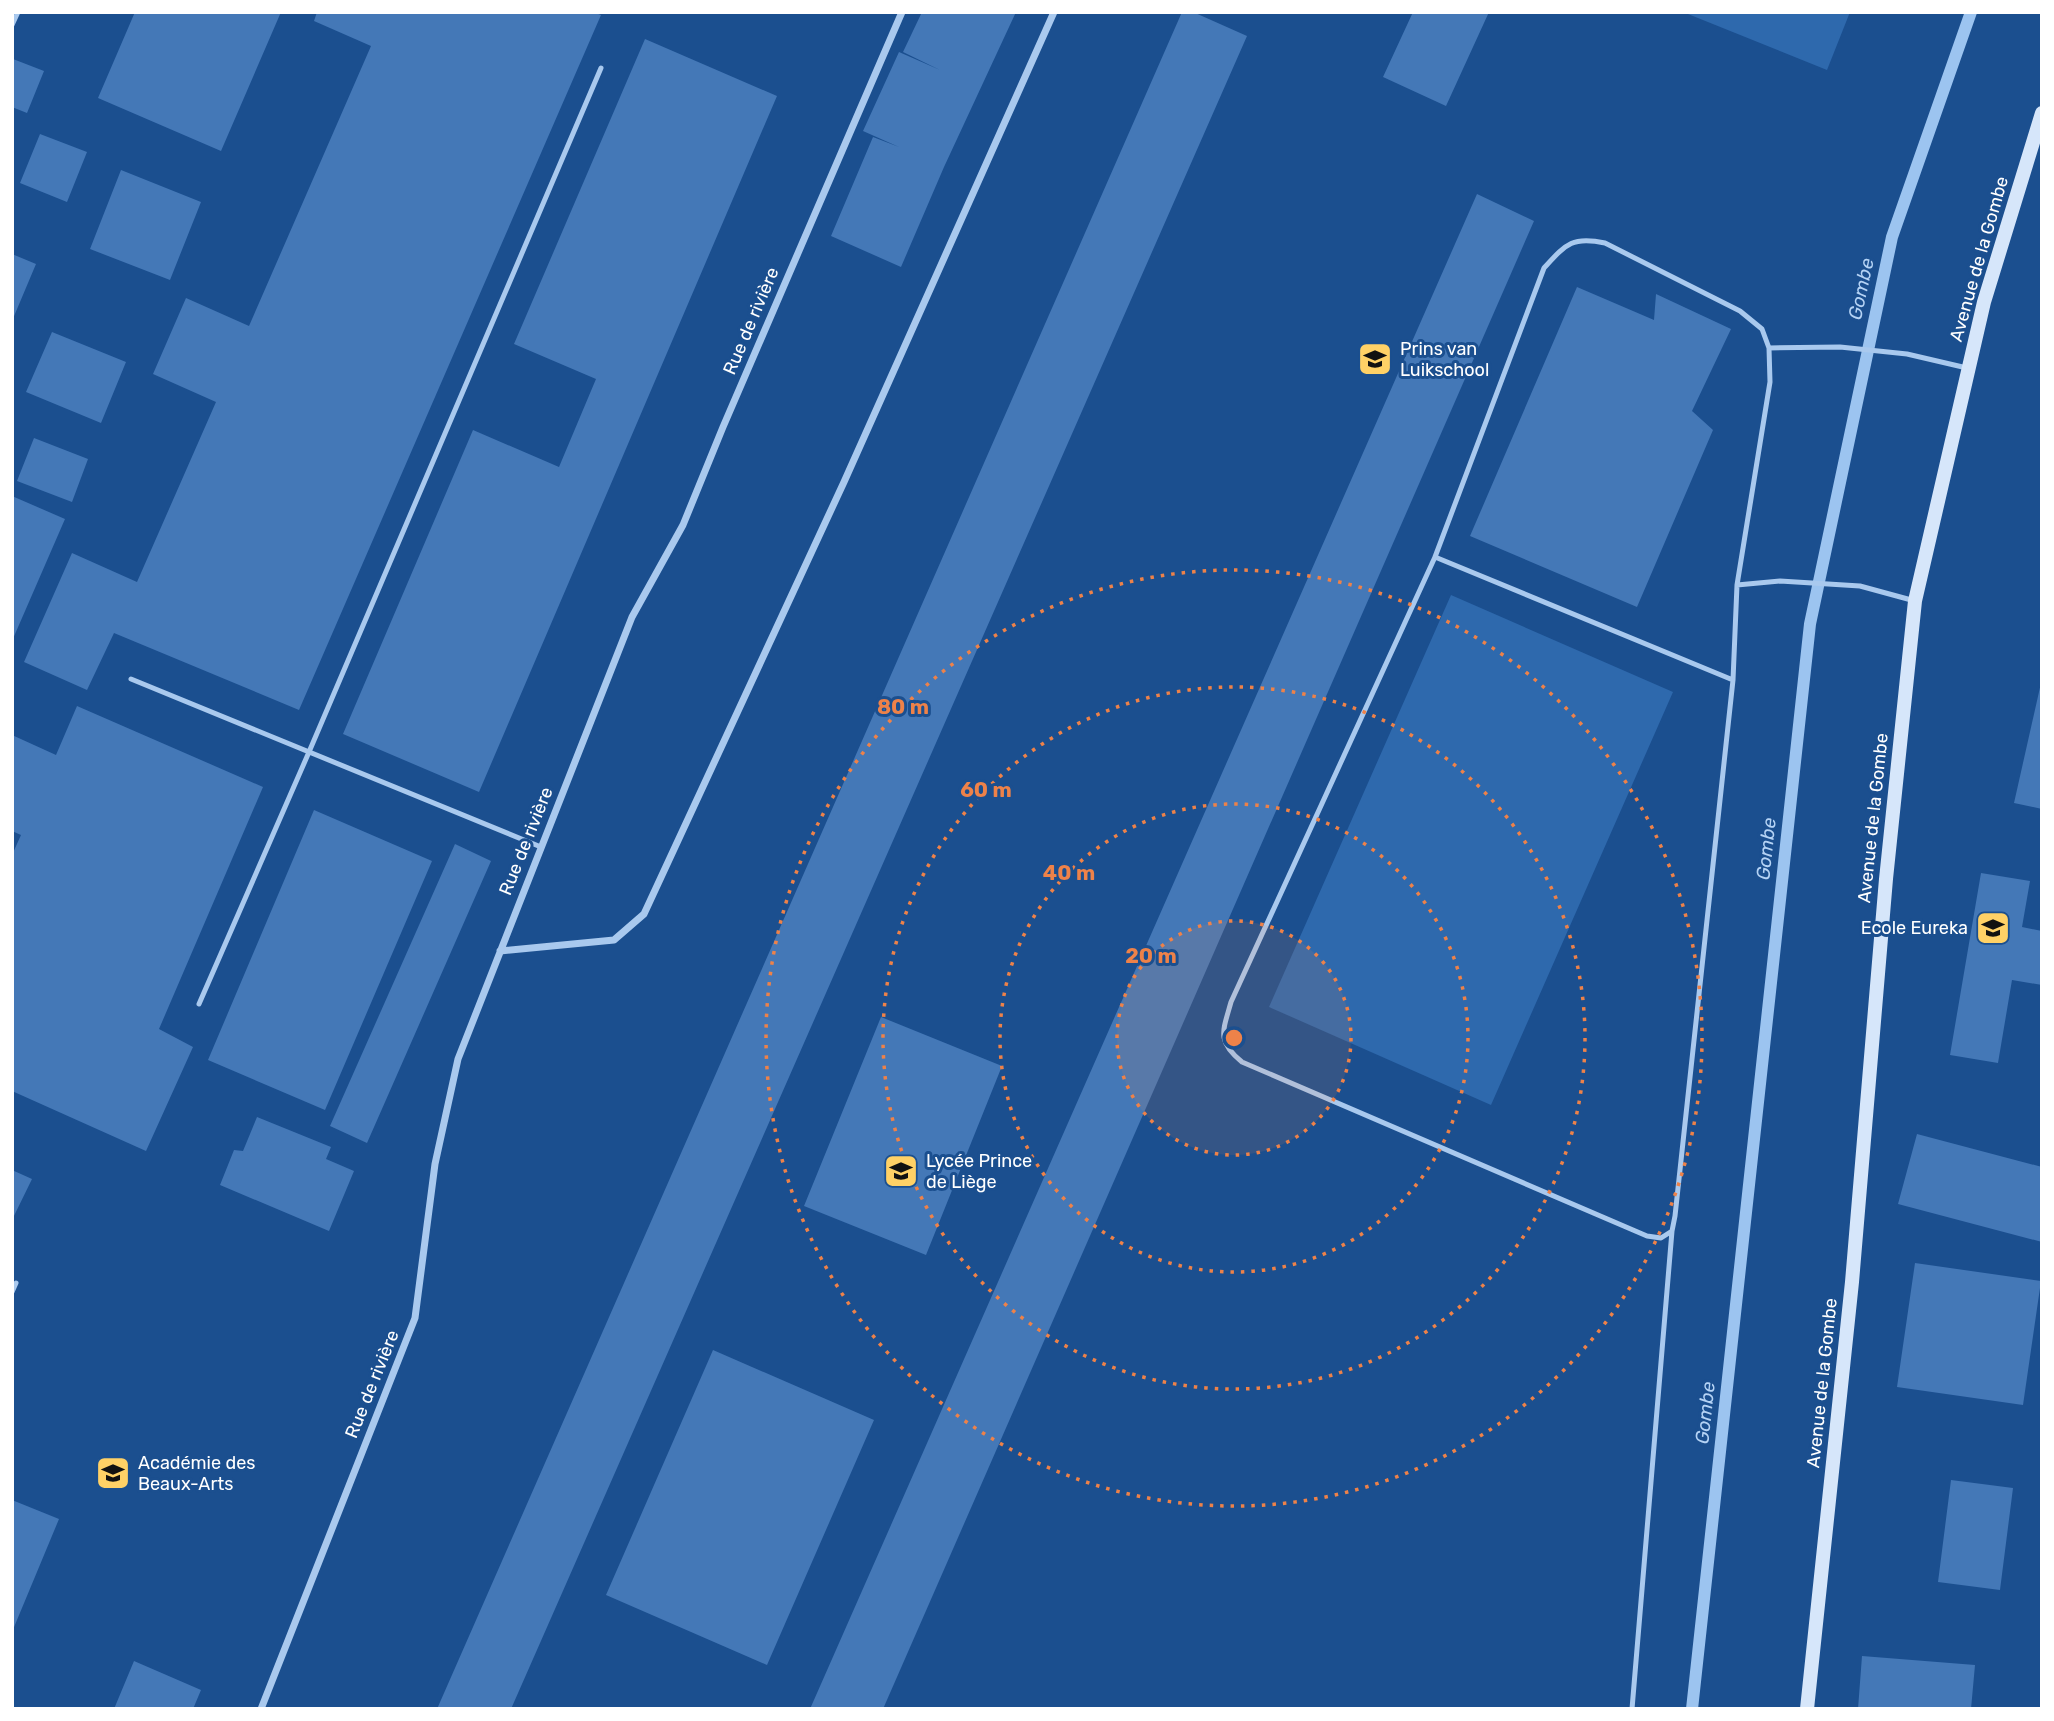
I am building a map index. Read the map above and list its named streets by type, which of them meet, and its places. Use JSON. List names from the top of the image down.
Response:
{
  "streets": {
    "street": ["Avenue de la Gombe", "Rue de rivière"]
  },
  "water": ["Gombe"],
  "places": {
    "school or university": [
      "Prins van Luikschool",
      "Ecole Eureka",
      "Lycée Prince de Liège",
      "Académie des Beaux-Arts"
    ]
  },
  "rings": [
    "80 m",
    "60 m",
    "40 m",
    "20 m"
  ]
}
